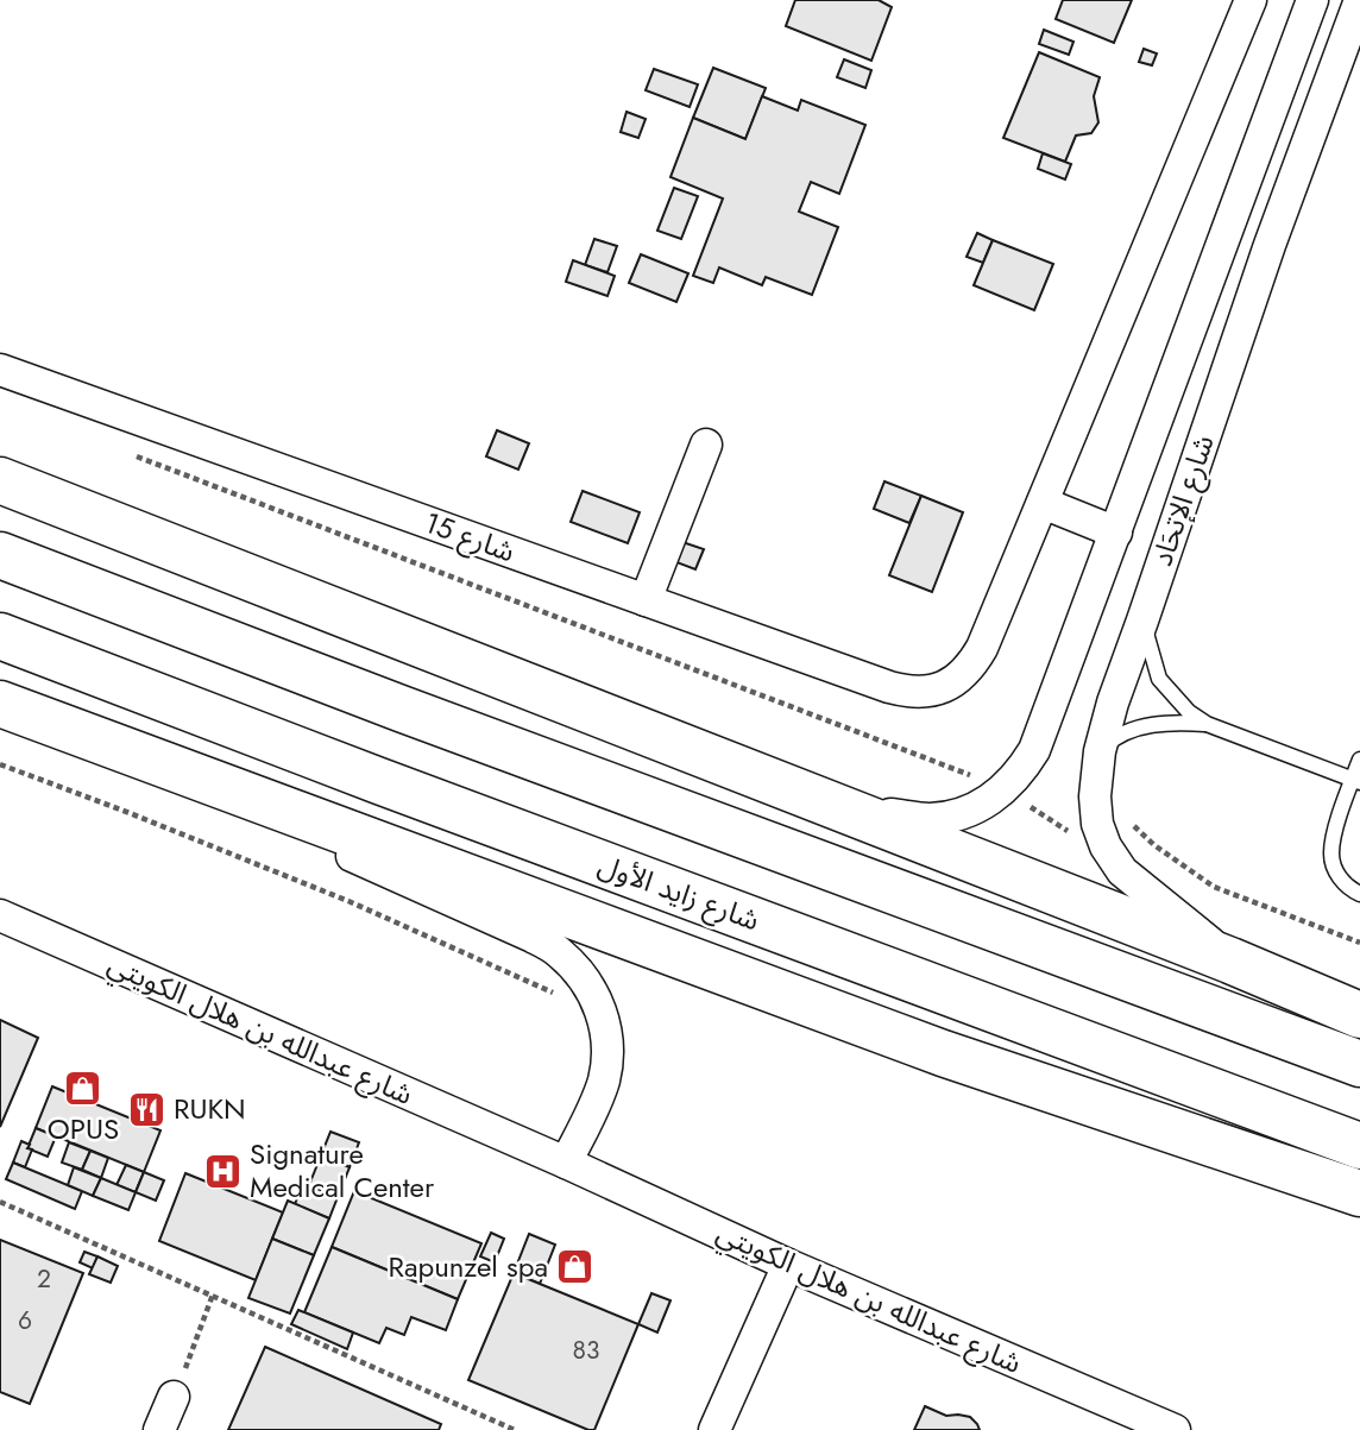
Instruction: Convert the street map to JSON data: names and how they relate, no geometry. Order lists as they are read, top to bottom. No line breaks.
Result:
{"streets":{"main road":["شارع زايد الأول"],"street":["شارع الإتحَاد","شارع 15","شارع عبدالله بن هلال الكويتي"]},"places":{"shop":["OPUS","Rapunzel spa"],"restaurant":["RUKN"],"hospital":["Signature Medical Center"]},"house_numbers":["2","6","83"]}
